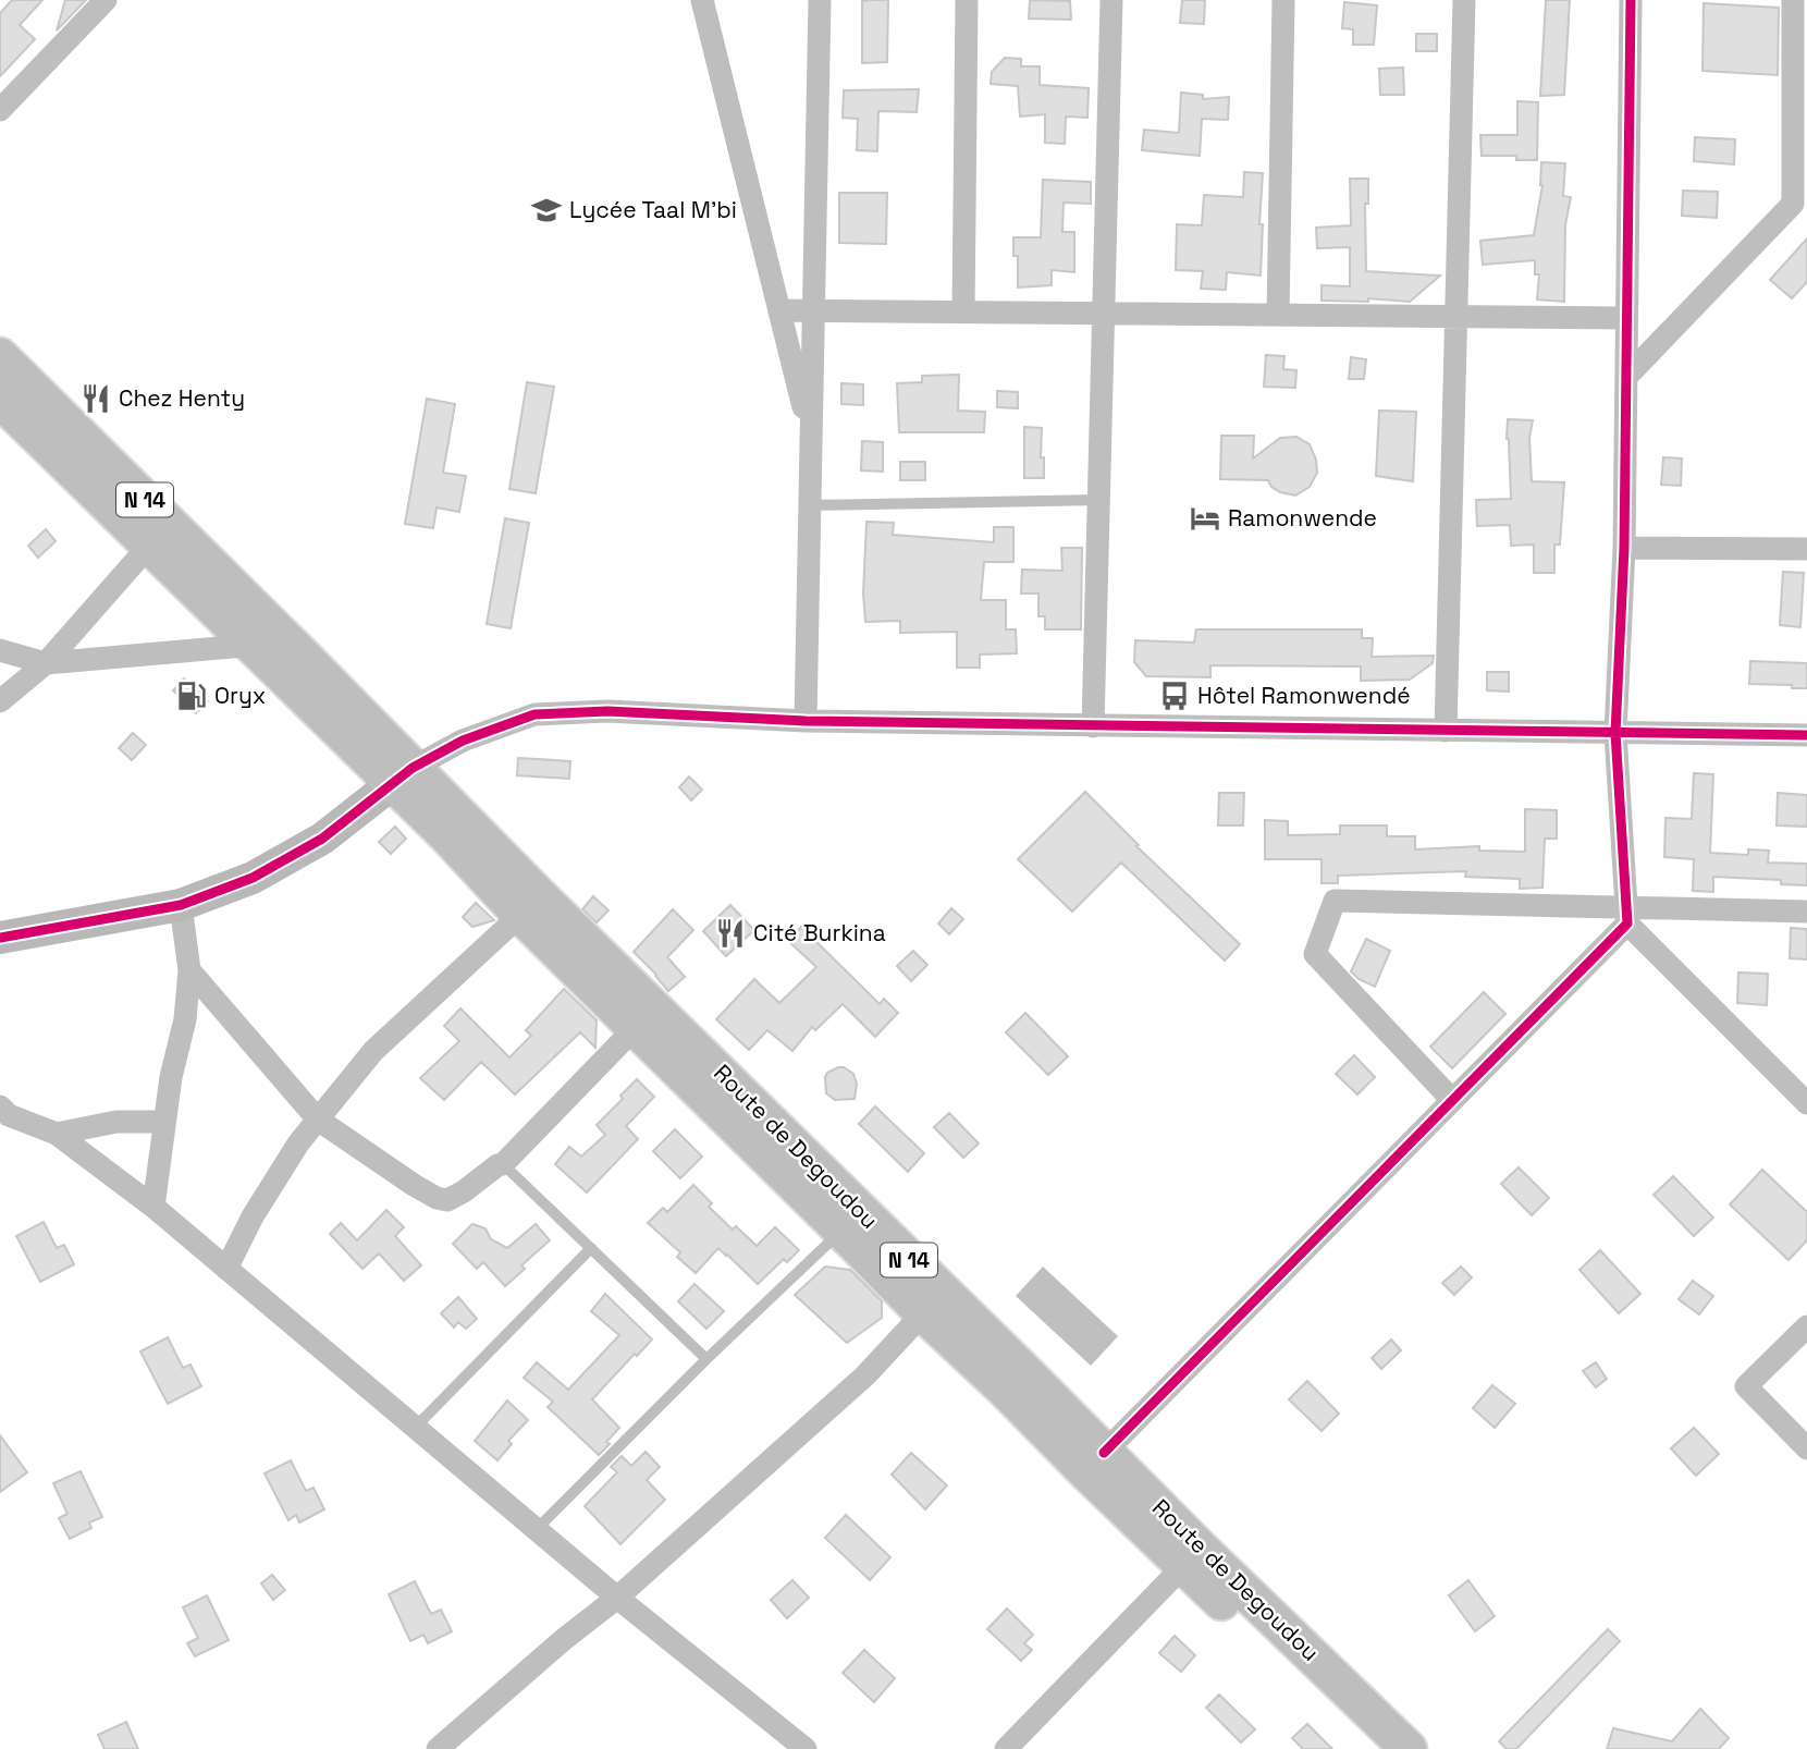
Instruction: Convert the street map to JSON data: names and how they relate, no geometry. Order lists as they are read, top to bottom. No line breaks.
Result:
{"streets":{"main road":["N 14","Route de Degoudou"]},"crossings":[["N 14","Route de Degoudou"]],"places":{"school or university":["Lycée Taal M'bi"],"restaurant":["Chez Henty","Cité Burkina"],"hotel":["Ramonwende"],"fuel station":["Oryx"],"bus stop":["Hôtel Ramonwendé"]}}
